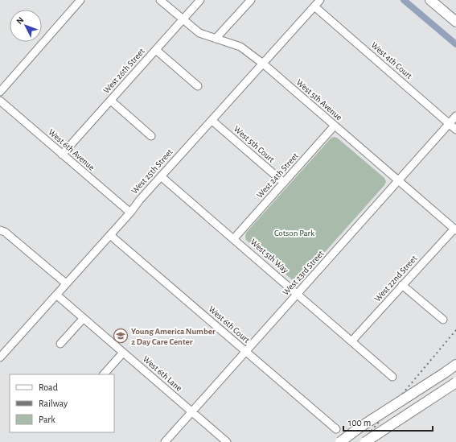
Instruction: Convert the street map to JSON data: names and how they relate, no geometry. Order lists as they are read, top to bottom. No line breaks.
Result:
{"streets":{"street":["West 4th Court","West 26th Street","West 5th Avenue","West 5th Court","West 6th Avenue","West 25th Street","West 24th Street","West 5th Way","West 23rd Street","West 22nd Street","West 6th Court","West 6th Lane"]},"crossings":[["West 4th Court","West 25th Street"],["West 4th Court","West 23rd Street"],["West 26th Street","West 5th Avenue"],["West 26th Street","West 6th Avenue"],["West 5th Avenue","West 25th Street"],["West 5th Avenue","West 24th Street"],["West 5th Avenue","West 23rd Street"],["West 5th Avenue","West 22nd Street"],["West 5th Court","West 25th Street"],["West 5th Court","West 24th Street"],["West 6th Avenue","West 25th Street"],["West 25th Street","West 5th Way"],["West 25th Street","West 6th Court"],["West 25th Street","West 6th Lane"],["West 24th Street","West 5th Way"],["West 5th Way","West 23rd Street"],["West 5th Way","West 22nd Street"],["West 23rd Street","West 6th Court"],["West 23rd Street","West 6th Lane"]],"parks":["Cotson Park"],"places":{"school or university":["Young America Number 2 Day Care Center"]},"legend":["Road","Railway","Park"],"scale_bar":"100 m","north":"top left"}
